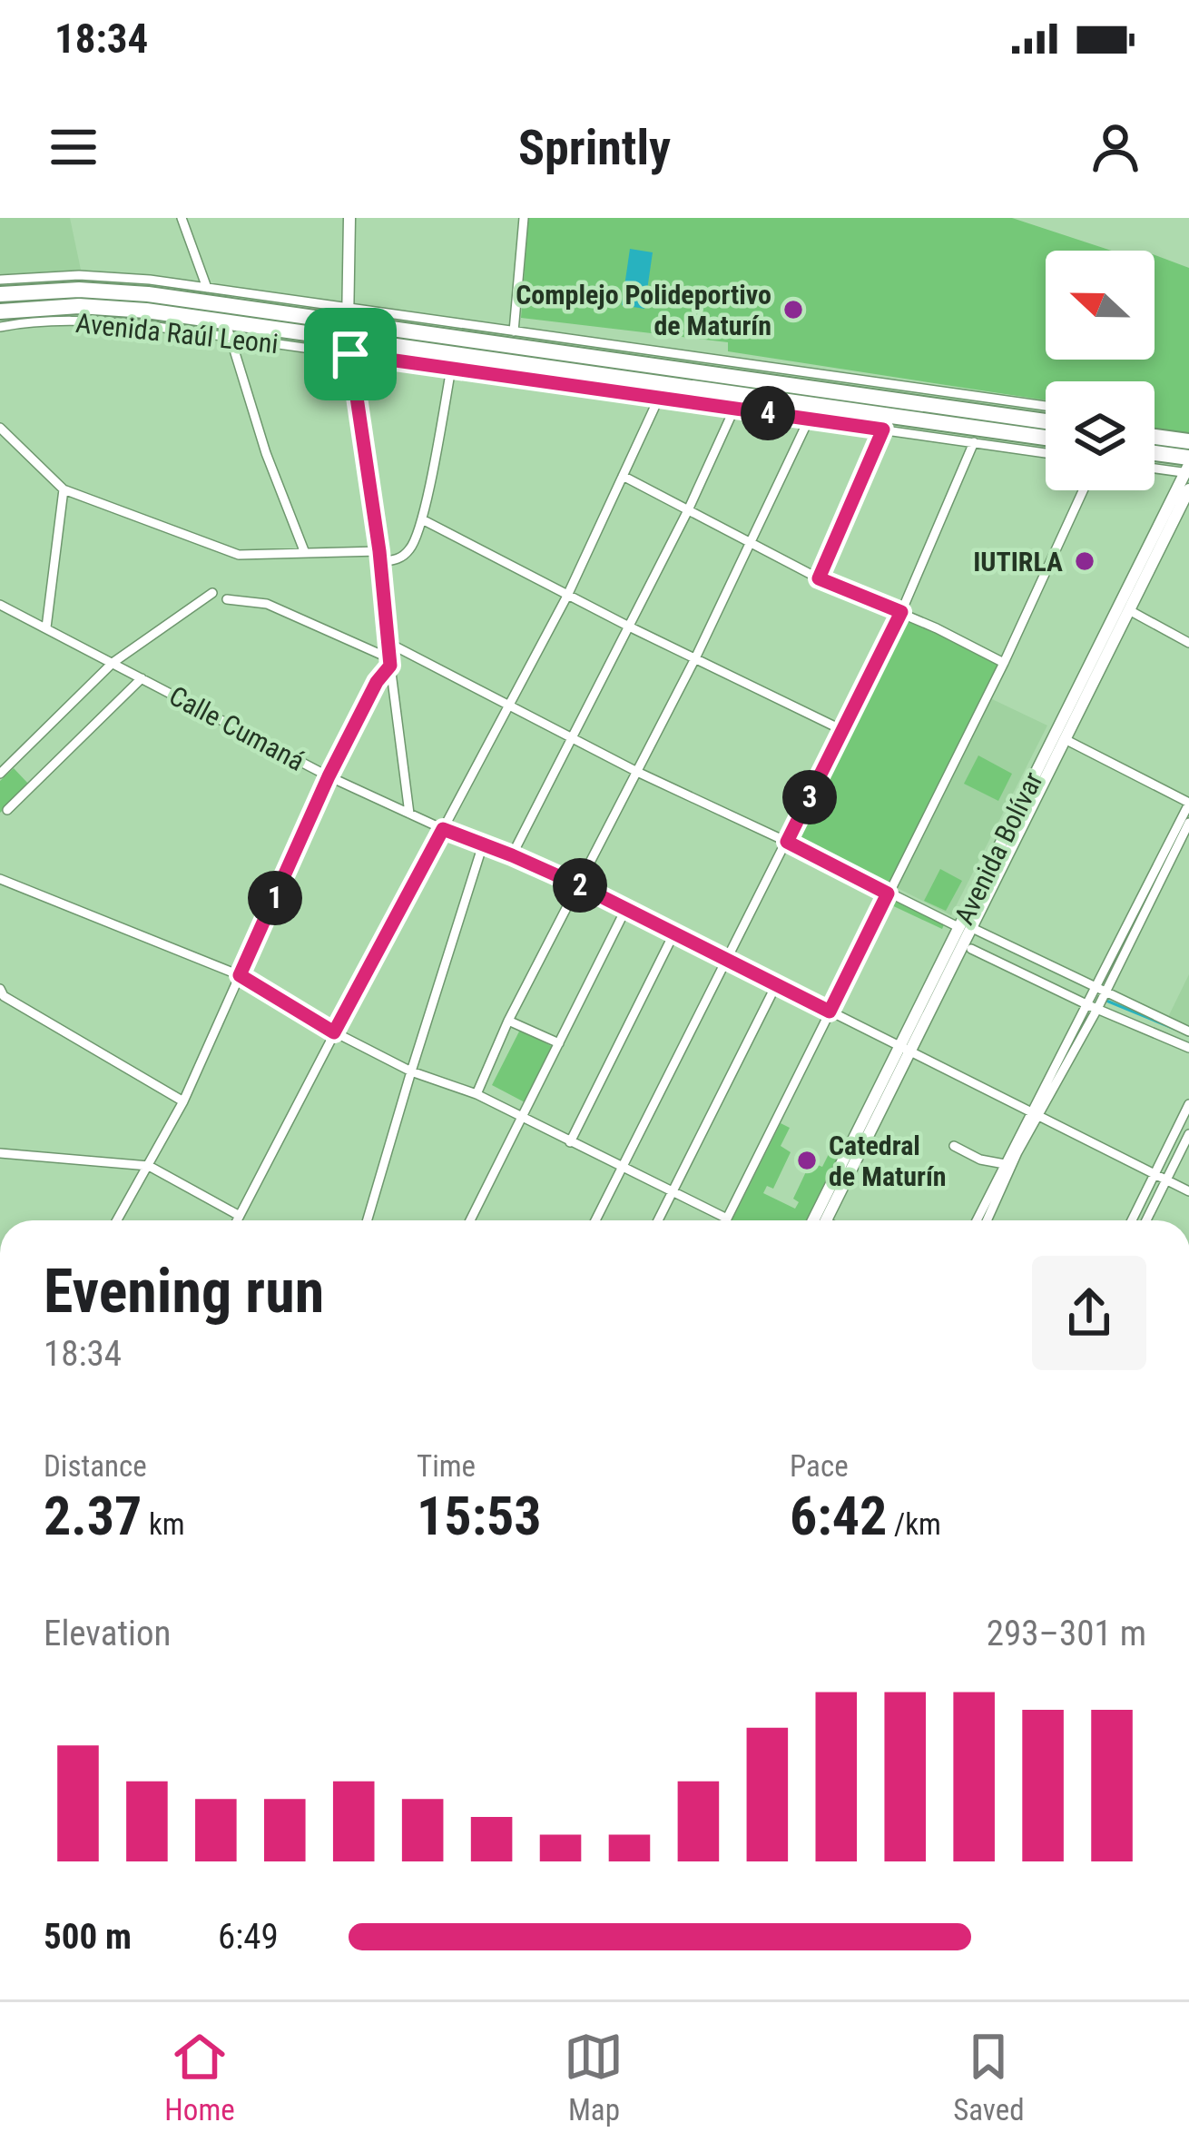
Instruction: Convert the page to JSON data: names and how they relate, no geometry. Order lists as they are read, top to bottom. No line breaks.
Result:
{"streets":{"highway":["Avenida Raúl Leoni"],"street":["Calle Cumaná","Avenida Bolívar"]},"crossings":[["Calle Cumaná","Avenida Bolívar"]],"places":["Complejo Polideportivo de Maturín","IUTIRLA","Catedral de Maturín"],"north":"left","page":{"status":"18:34","header":"Sprintly","pins":["4","3","2","1"],"heading":["Evening run","18:34"],"stats":[["Distance","2.37 km"],["Time","15:53"],["Pace","6:42 /km"]],"chart":["Elevation","293–301 m"],"list":[{"name":"500 m","note":"6:49"}],"tabs":["Home","Map","Saved"]}}
